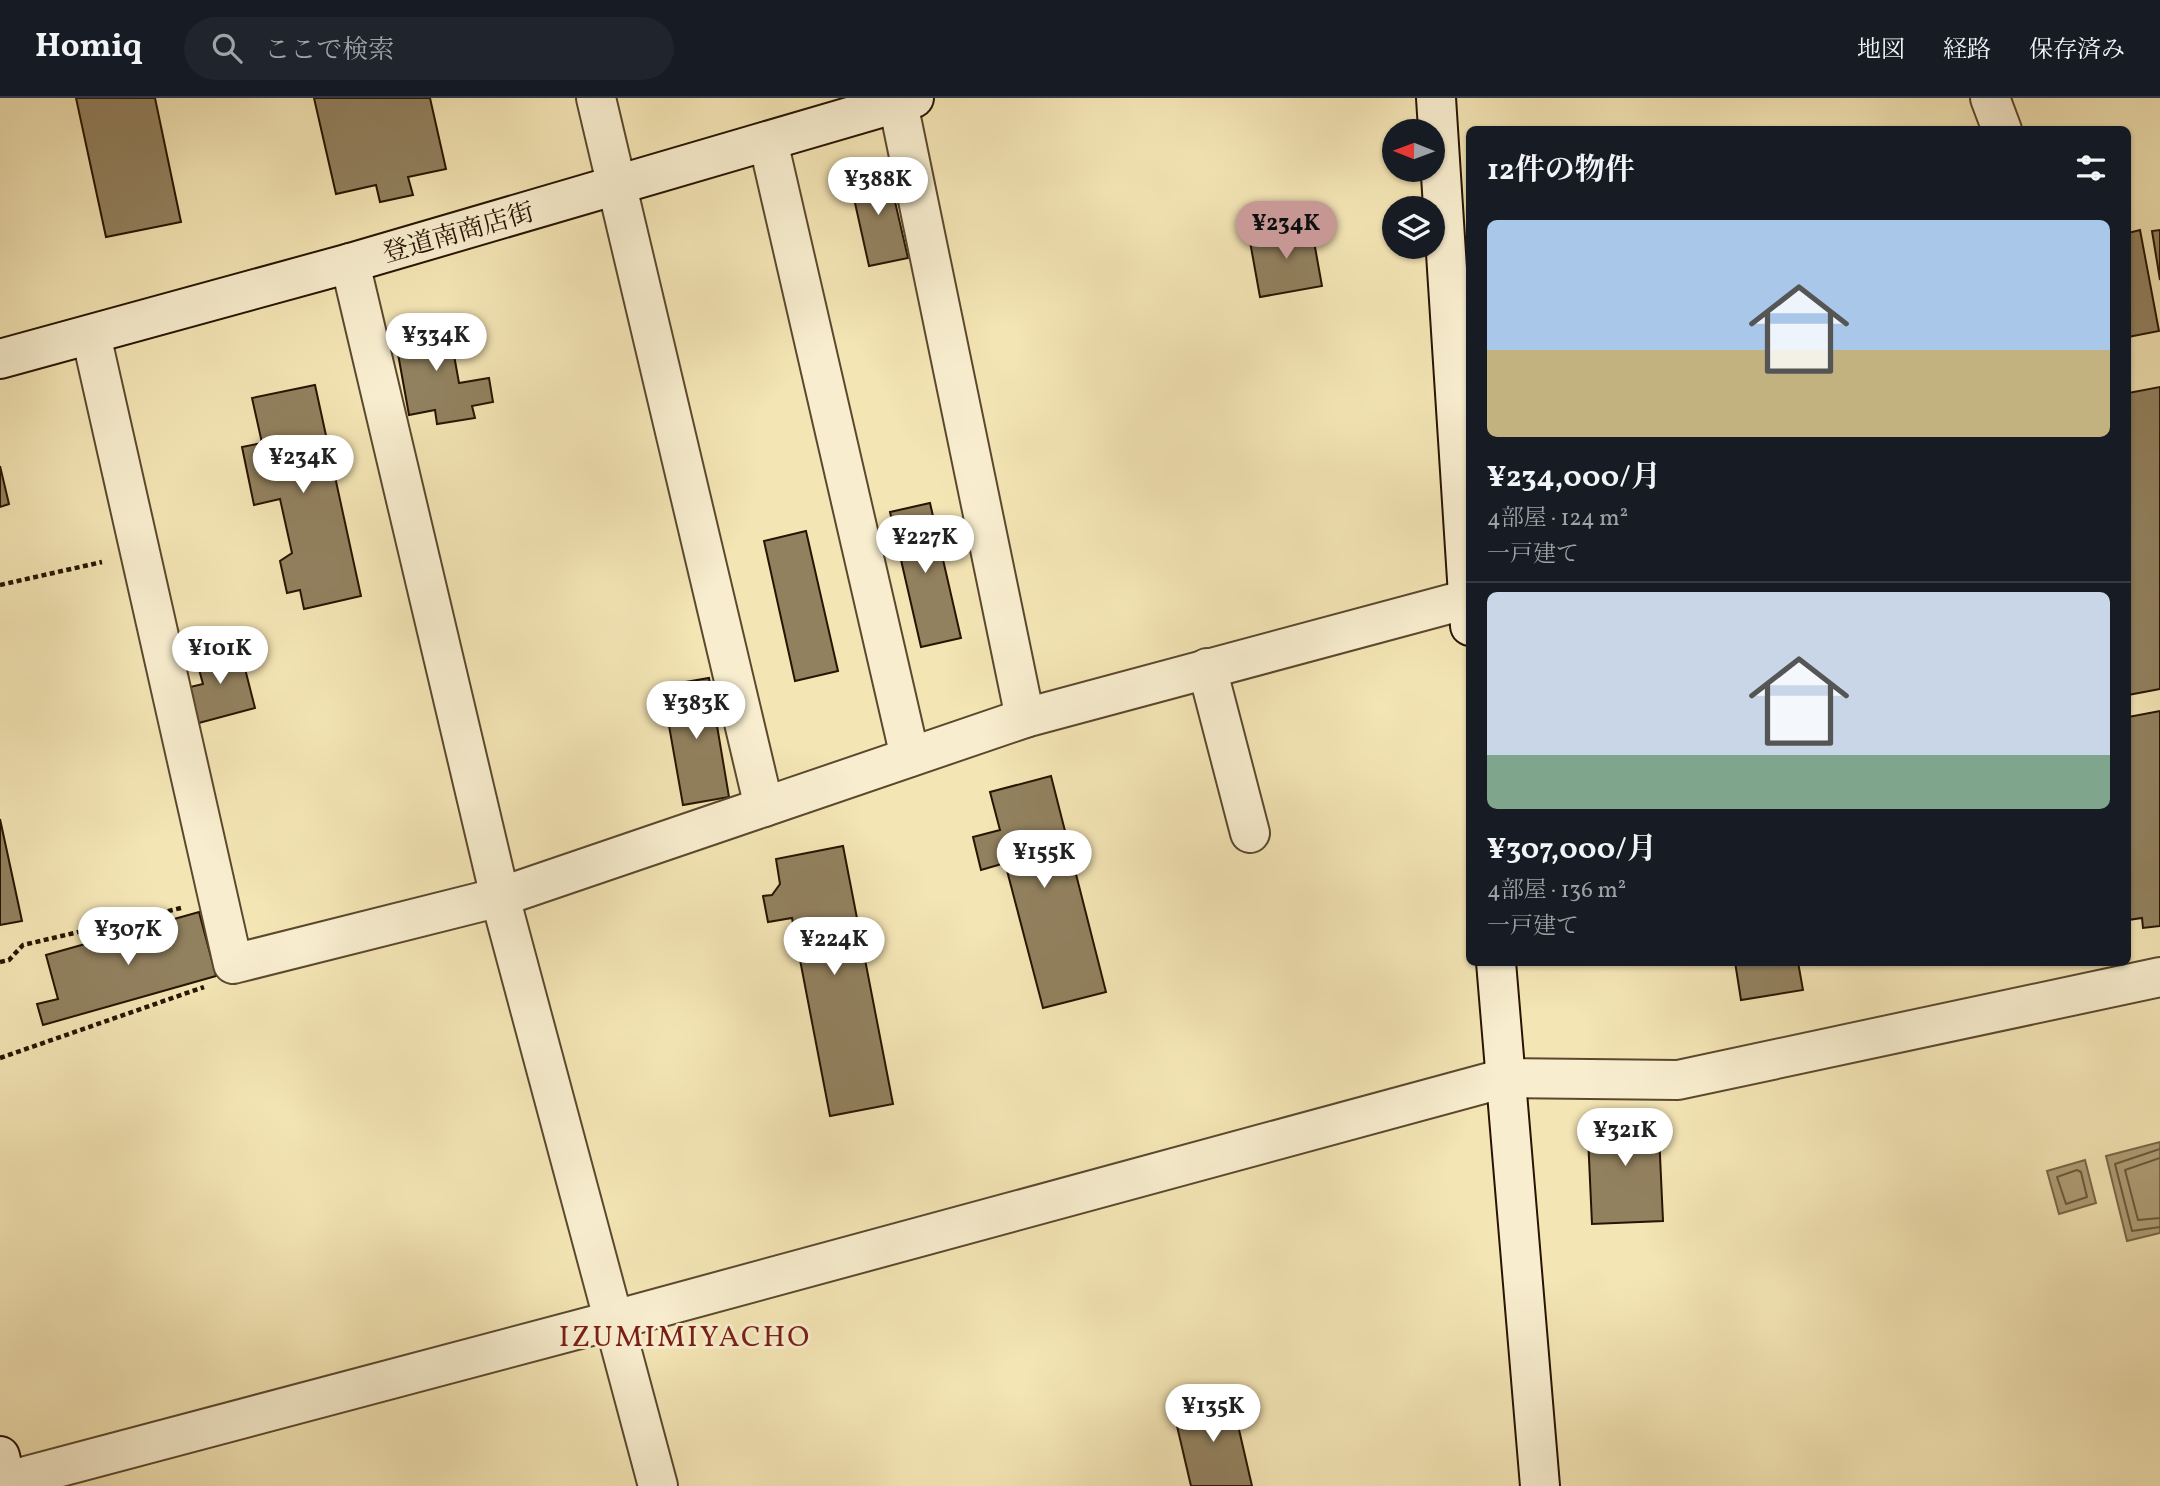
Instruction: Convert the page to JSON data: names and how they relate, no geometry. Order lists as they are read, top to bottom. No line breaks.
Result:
{"streets":{"street":["登道南商店街"]},"districts":["IZUMIMIYACHO"],"north":"left","page":{"header":"Homiq","search":"ここで検索","nav":["地図","経路","保存済み"],"heading":"12件の物件","price":["¥388K","¥234K","¥334K","¥234K","¥227K","¥101K","¥383K","¥155K","¥307K","¥224K","¥321K","¥135K"],"list":[{"name":"¥234,000/月","note":"4部屋 · 124 m² · 一戸建て"},{"name":"¥307,000/月","note":"4部屋 · 136 m² · 一戸建て"}]}}
